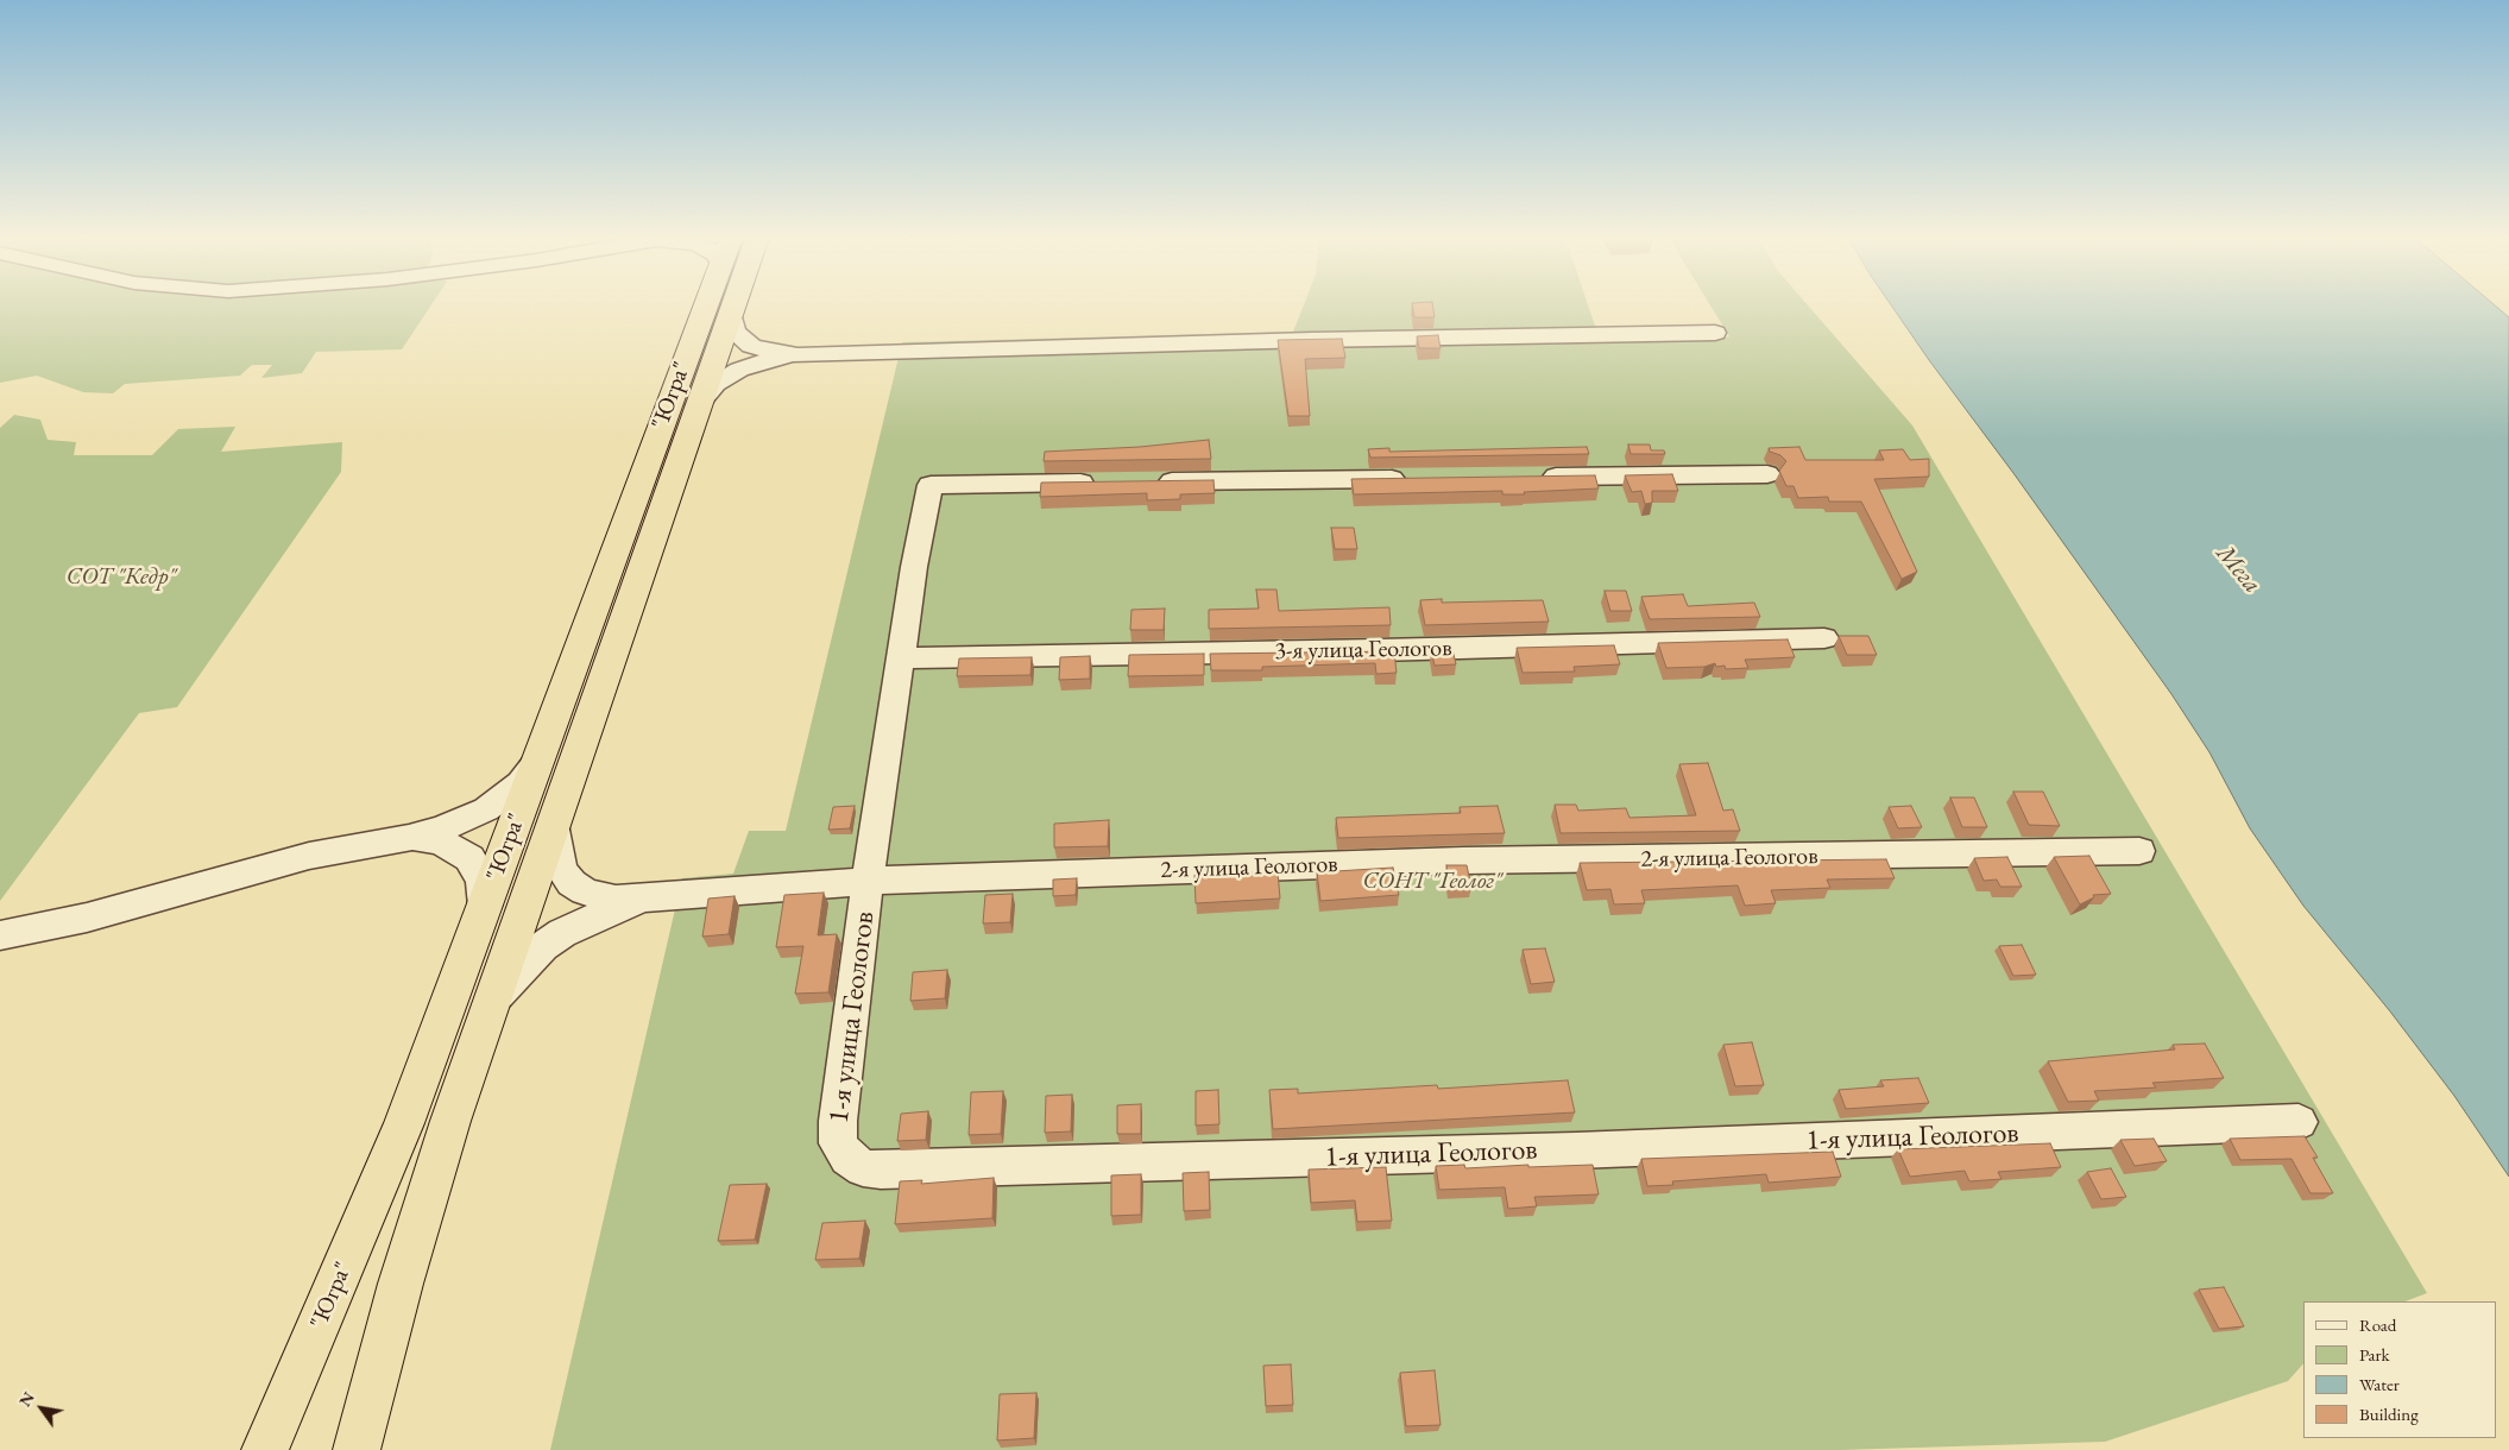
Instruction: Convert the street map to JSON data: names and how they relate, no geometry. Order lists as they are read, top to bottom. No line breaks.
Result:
{"streets":{"highway":["\"Югра\""],"street":["3-я улица Геологов","2-я улица Геологов","1-я улица Геологов"]},"crossings":[["3-я улица Геологов","1-я улица Геологов"],["2-я улица Геологов","1-я улица Геологов"]],"water":["Мега"],"parks":["СОТ \"Кедр\"","СОНТ \"Геолог\""],"legend":["Road","Park","Water","Building"],"north":"top left"}
